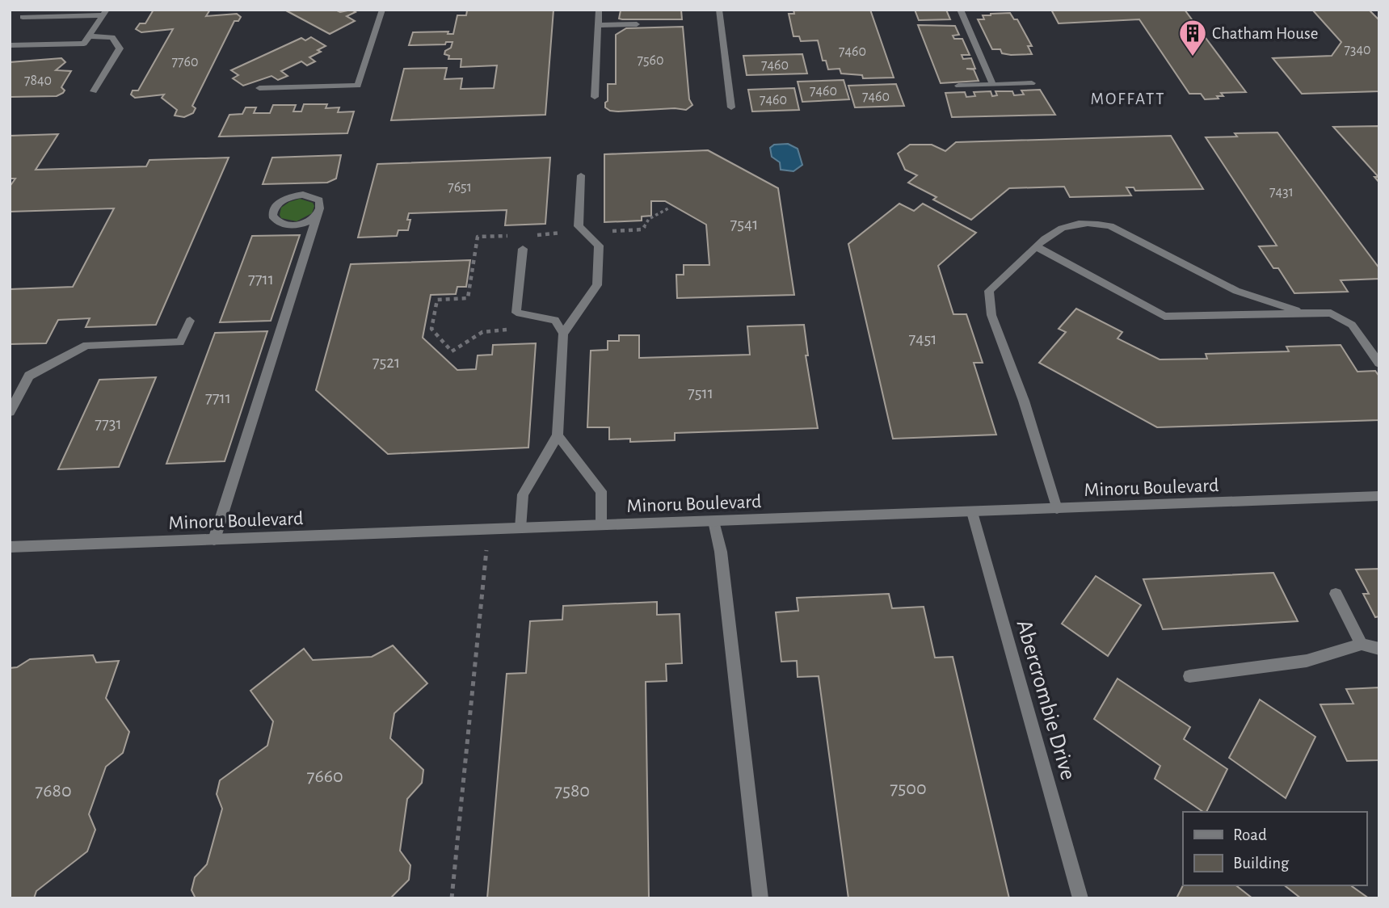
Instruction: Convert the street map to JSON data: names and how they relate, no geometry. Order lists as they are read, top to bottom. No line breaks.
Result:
{"streets":{"street":["Minoru Boulevard","Abercrombie Drive"]},"crossings":[["Minoru Boulevard","Abercrombie Drive"]],"districts":["MOFFATT"],"places":{"building":["Chatham House"]},"house_numbers":["7340","7460","7560","7760","7460","7840","7460","7460","7460","7651","7431","7541","7711","7451","7521","7511","7711","7731","7660","7500","7680","7580"],"legend":["Road","Building"]}
